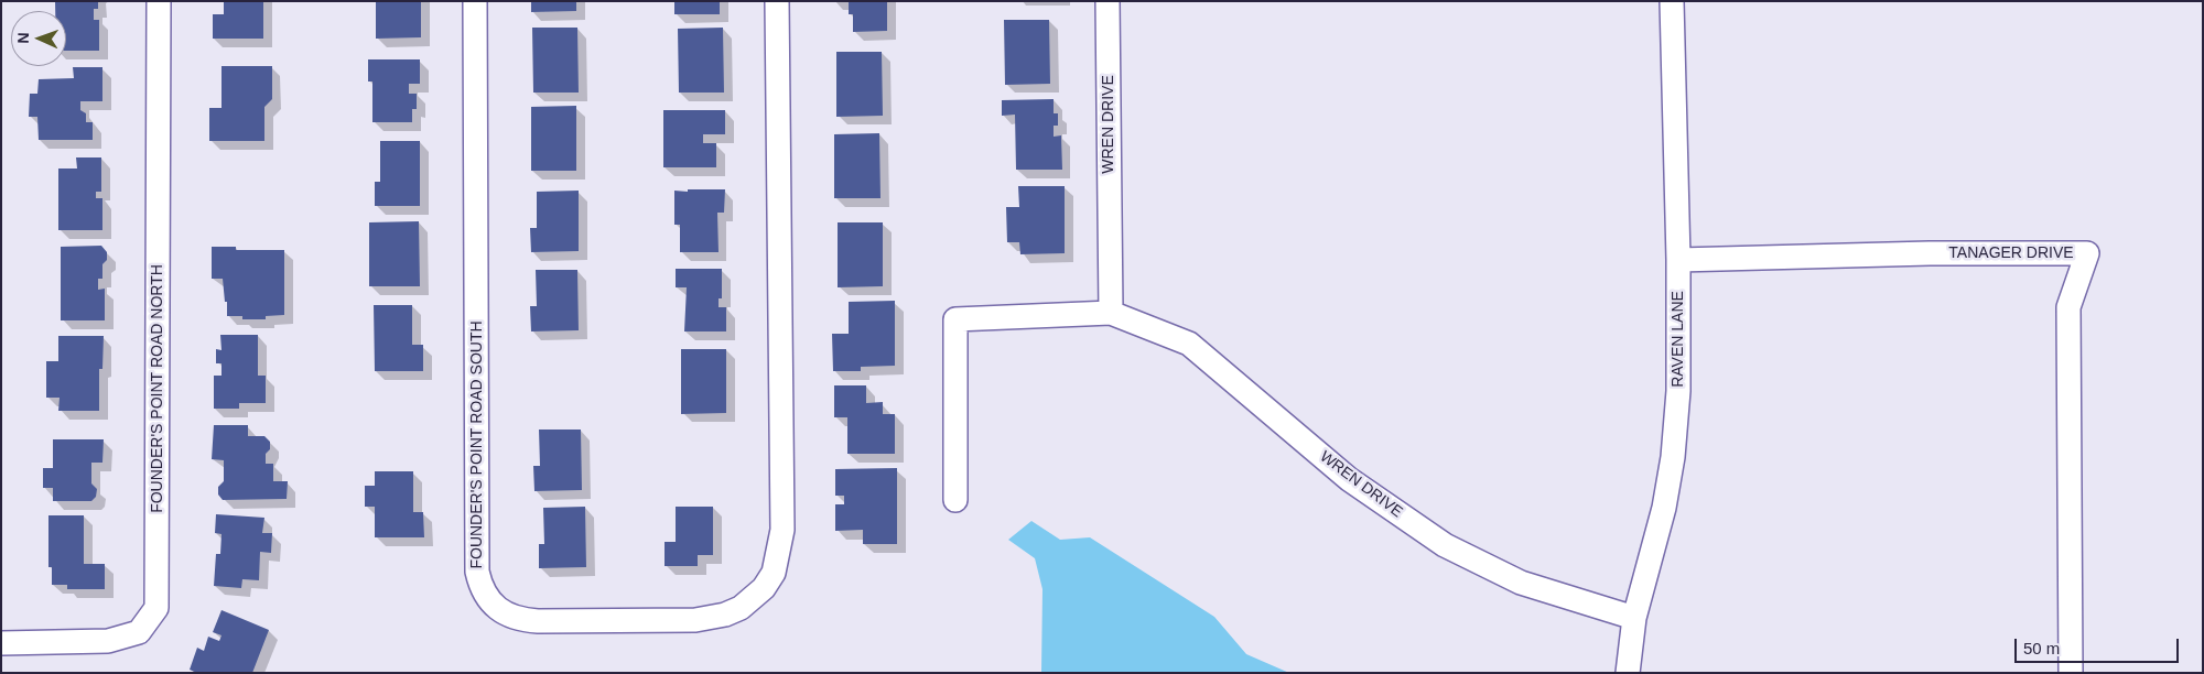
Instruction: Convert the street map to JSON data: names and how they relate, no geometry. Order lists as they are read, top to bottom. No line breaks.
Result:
{"streets":{"street":["WREN DRIVE","TANAGER DRIVE","RAVEN LANE","FOUNDER'S POINT ROAD NORTH","FOUNDER'S POINT ROAD SOUTH"]},"crossings":[["WREN DRIVE","RAVEN LANE"],["TANAGER DRIVE","RAVEN LANE"]],"scale_bar":"50 m","north":"left"}
